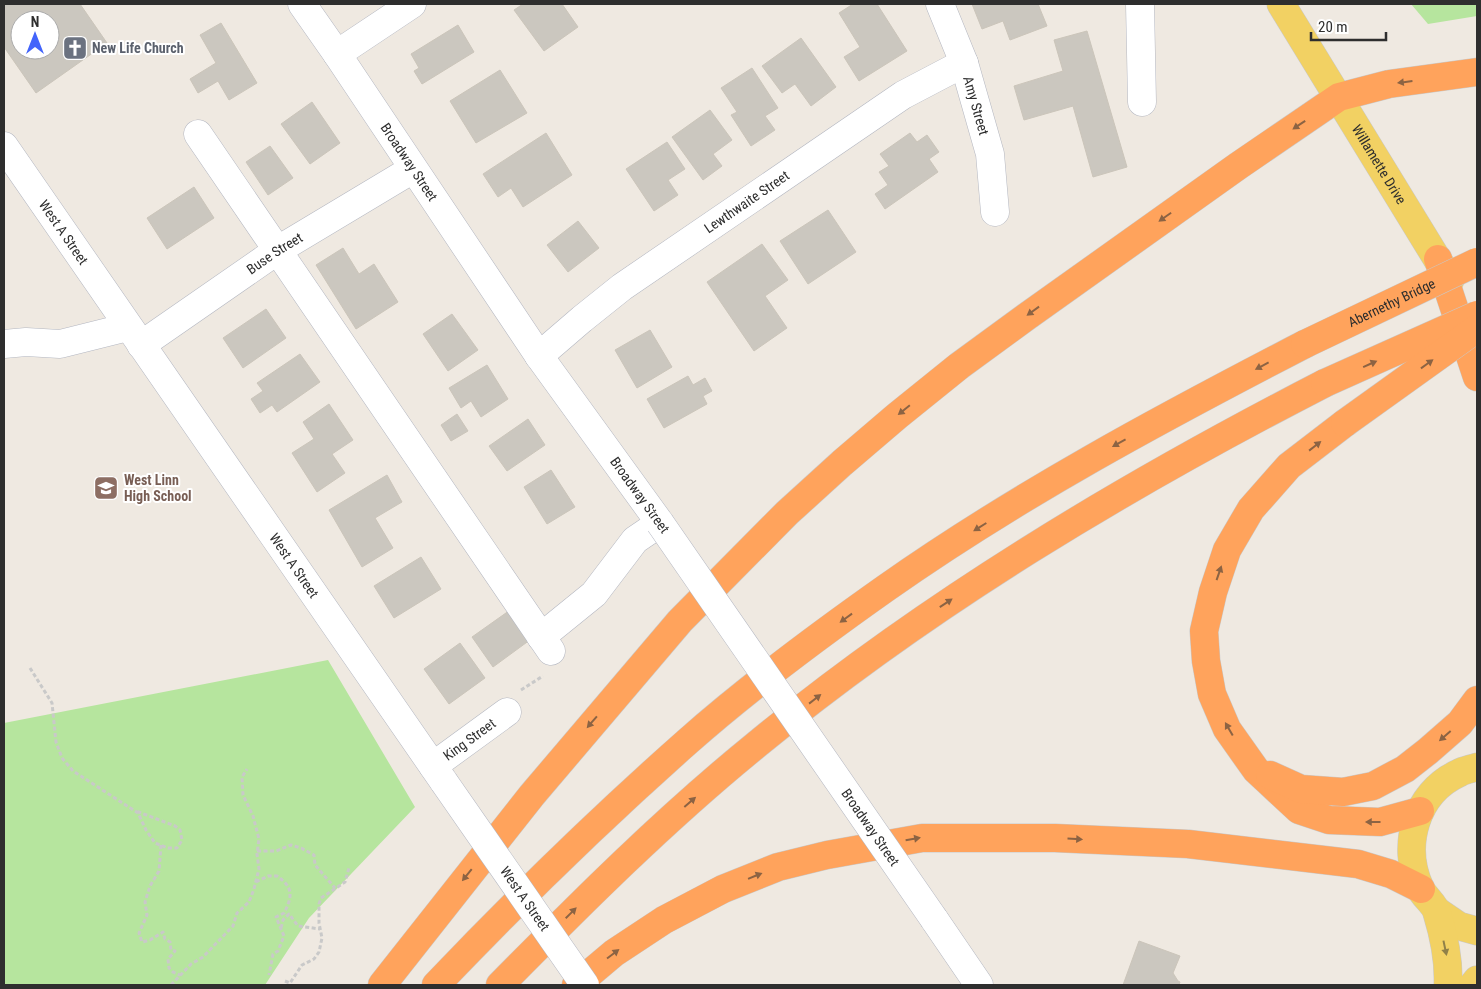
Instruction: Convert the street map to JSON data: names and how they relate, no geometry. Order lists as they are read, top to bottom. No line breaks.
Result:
{"streets":{"highway":["Abernethy Bridge"],"main road":["Willamette Drive"],"street":["Amy Street","Broadway Street","Lewthwaite Street","West A Street","Buse Street","King Street"]},"crossings":[["Amy Street","Lewthwaite Street"],["Broadway Street","Lewthwaite Street"],["Broadway Street","Buse Street"],["West A Street","Buse Street"],["West A Street","King Street"]],"places":{"church":["New Life Church"],"school or university":["West Linn High School"]},"scale_bar":"20 m","north":"top"}
